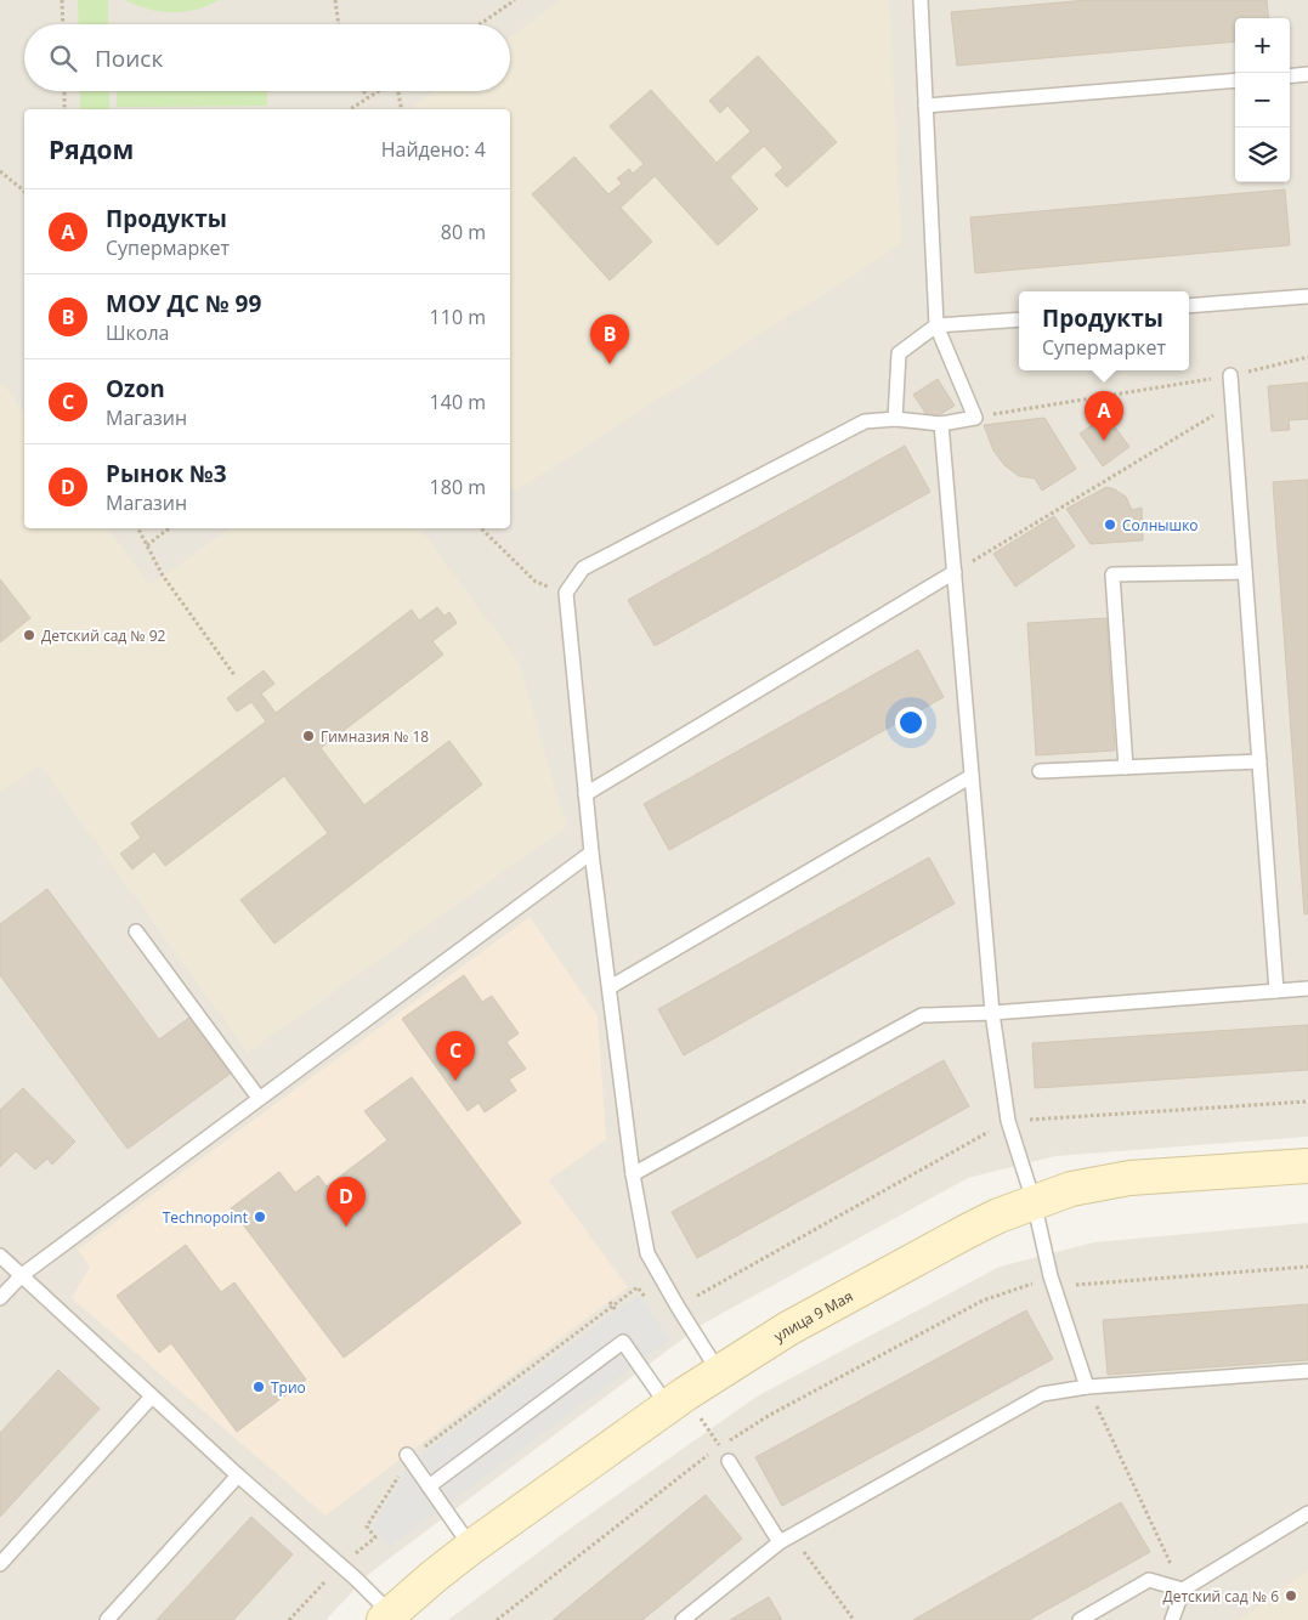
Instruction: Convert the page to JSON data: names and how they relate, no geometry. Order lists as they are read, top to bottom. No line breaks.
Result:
{"streets":{"main road":["улица 9 Мая"]},"places":["Солнышко","Детский сад № 92","Гимназия № 18","Technopoint","Трио","Детский сад № 6"],"page":{"map_buttons":["+","−"],"search":"Поиск","heading":["Рядом","Найдено: 4"],"list":[{"mark":"A","name":"Продукты","note":"Супермаркет","value":"80 m"},{"mark":"B","name":"МОУ ДС № 99","note":"Школа","value":"110 m"},{"mark":"C","name":"Ozon","note":"Магазин","value":"140 m"},{"mark":"D","name":"Рынок №3","note":"Магазин","value":"180 m"}],"popup":["Продукты","Супермаркет"],"pins":["B","A","C","D"]}}
